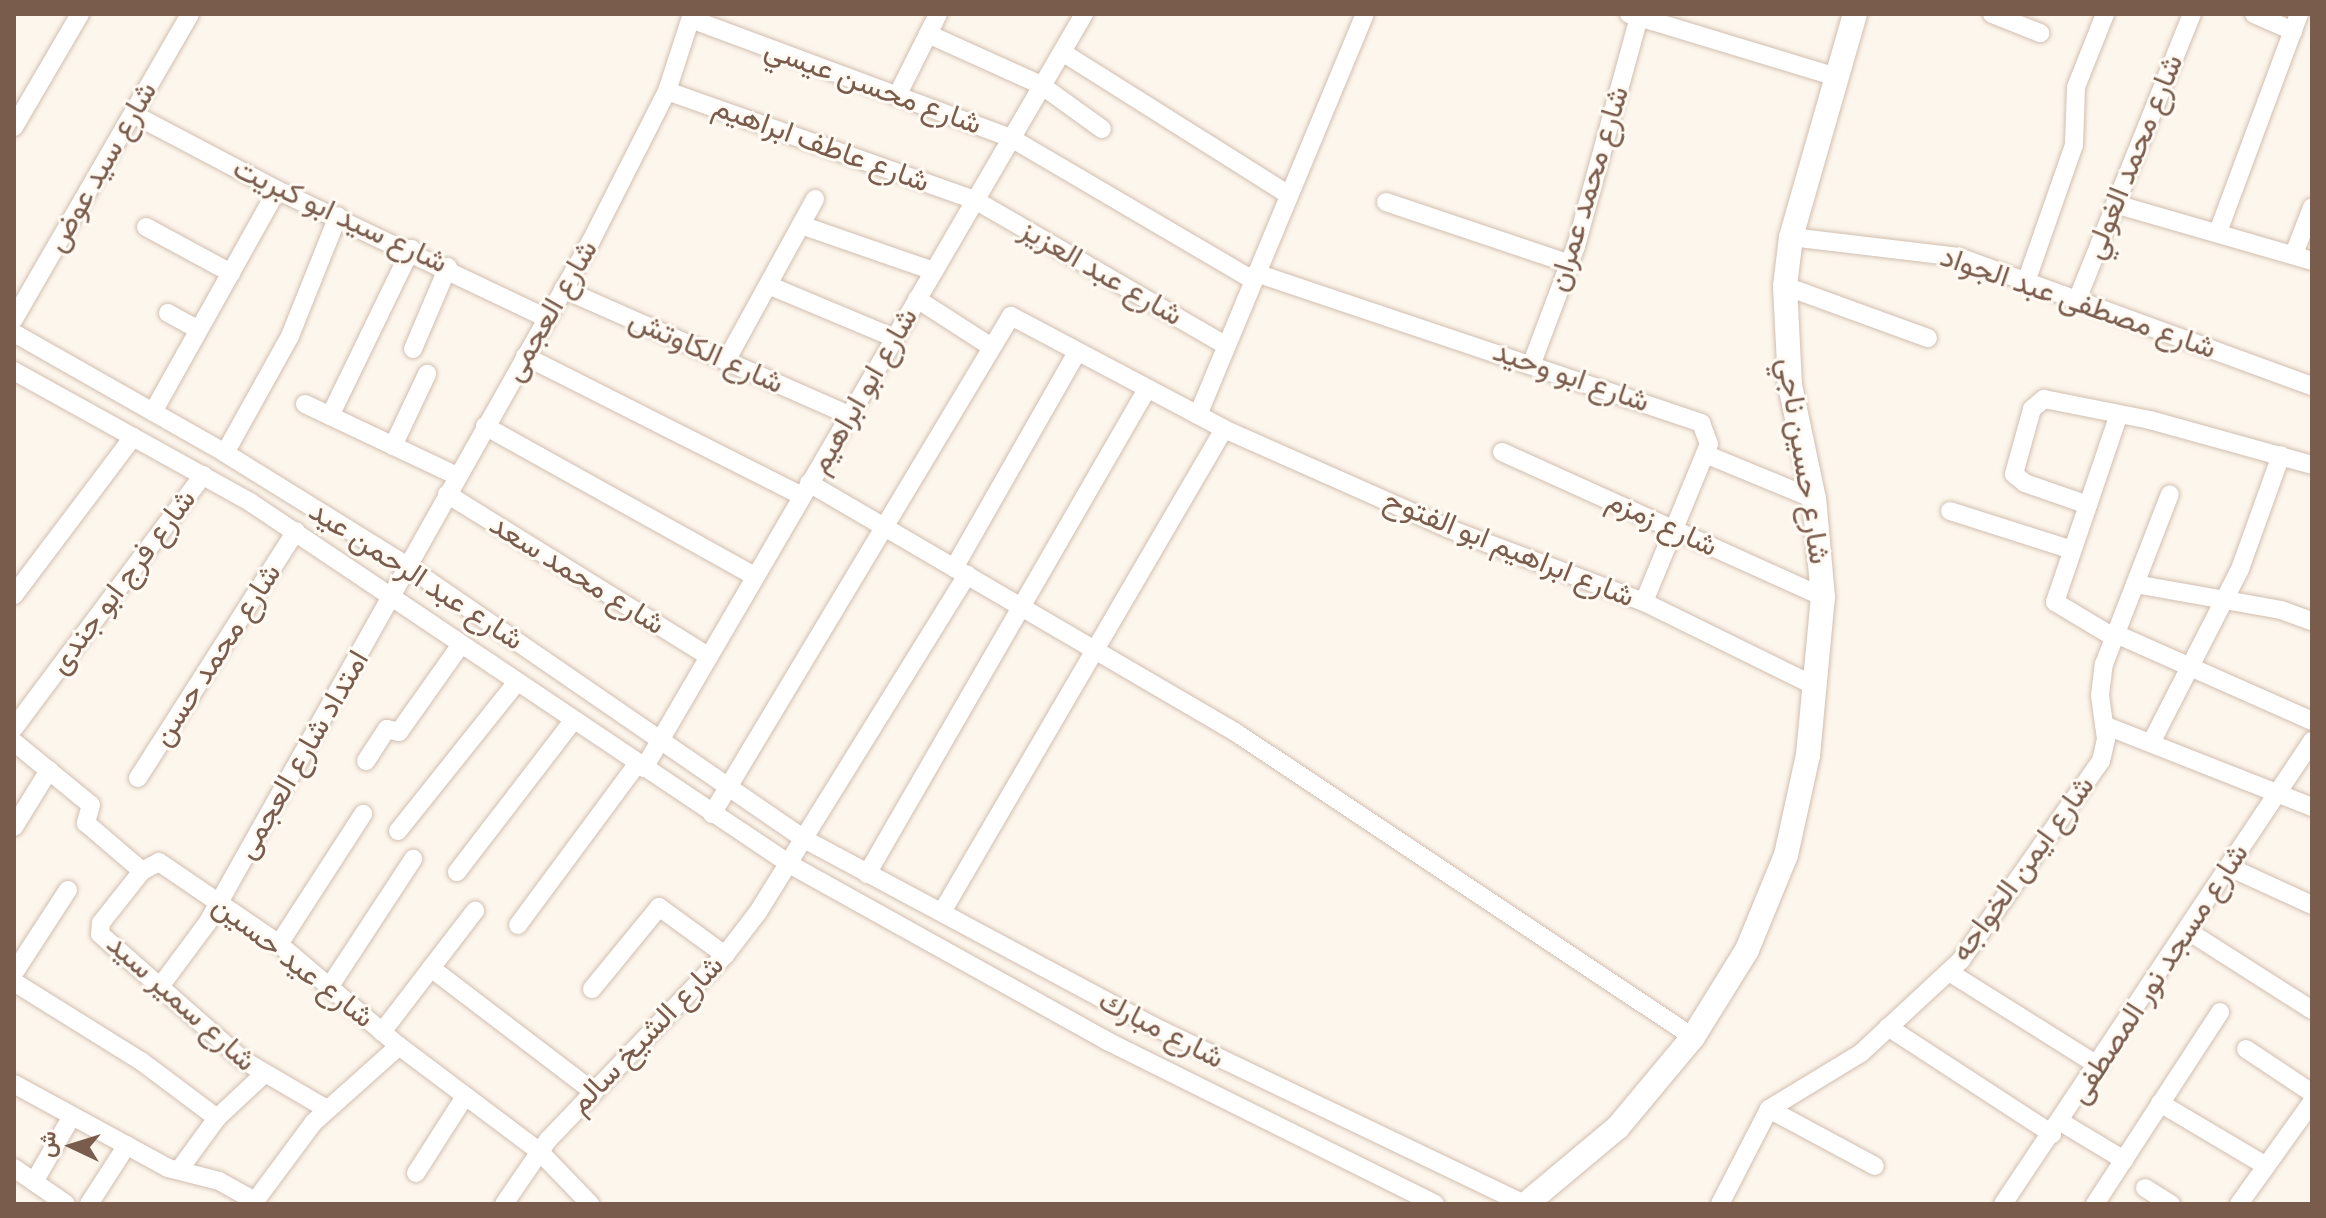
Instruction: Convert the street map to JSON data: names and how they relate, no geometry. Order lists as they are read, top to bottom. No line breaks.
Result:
{"streets":{"street":["شارع محسن عيسي","شارع عاطف ابراهيم","شارع محمد الغولي","شارع سيد عوض","شارع محمد عمران","شارع سيد ابو كبريت","شارع عبد العزيز","شارع مصطفى عبد الجواد","شارع العجمى","شارع الكاوتش","شارع ابو وحيد","شارع ابو ابراهيم","شارع حسين ناجي","شارع زمزم","شارع ابراهيم ابو الفتوح","شارع محمد سعد","شارع عبد الرحمن عيد","شارع فرج ابو جندى","شارع محمد حسن","امتداد شارع العجمى","شارع ايمن الخواجه","شارع عيد حسين","شارع مسجد نور المصطفى","شارع سمير سيد","شارع مبارك","شارع الشيخ سالم"]},"crossings":[["شارع محسن عيسي","شارع العجمى"],["شارع محسن عيسي","شارع ابو وحيد"],["شارع محسن عيسي","شارع ابو ابراهيم"],["شارع عاطف ابراهيم","شارع عبد العزيز"],["شارع عاطف ابراهيم","شارع العجمى"],["شارع عاطف ابراهيم","شارع ابو ابراهيم"],["شارع محمد الغولي","شارع مصطفى عبد الجواد"],["شارع سيد عوض","شارع سيد ابو كبريت"],["شارع سيد عوض","شارع عبد الرحمن عيد"],["شارع محمد عمران","شارع ابو وحيد"],["شارع سيد ابو كبريت","شارع العجمى"],["شارع عبد العزيز","شارع ابو ابراهيم"],["شارع مصطفى عبد الجواد","شارع حسين ناجي"],["شارع العجمى","شارع الكاوتش"],["شارع العجمى","شارع محمد سعد"],["شارع العجمى","شارع عبد الرحمن عيد"],["شارع العجمى","امتداد شارع العجمى"],["شارع الكاوتش","شارع ابو ابراهيم"],["شارع ابو ابراهيم","شارع محمد سعد"],["شارع ابو ابراهيم","شارع عبد الرحمن عيد"],["شارع حسين ناجي","شارع زمزم"],["شارع حسين ناجي","شارع ابراهيم ابو الفتوح"],["شارع حسين ناجي","شارع مبارك"],["شارع ابراهيم ابو الفتوح","شارع الشيخ سالم"],["شارع عبد الرحمن عيد","شارع فرج ابو جندى"],["شارع عبد الرحمن عيد","شارع محمد حسن"],["شارع عبد الرحمن عيد","امتداد شارع العجمى"],["شارع عبد الرحمن عيد","شارع مبارك"],["شارع عبد الرحمن عيد","شارع الشيخ سالم"],["امتداد شارع العجمى","شارع عيد حسين"],["امتداد شارع العجمى","شارع سمير سيد"],["شارع عيد حسين","شارع سمير سيد"],["شارع عيد حسين","شارع الشيخ سالم"],["شارع مبارك","شارع الشيخ سالم"]],"north":"left"}
